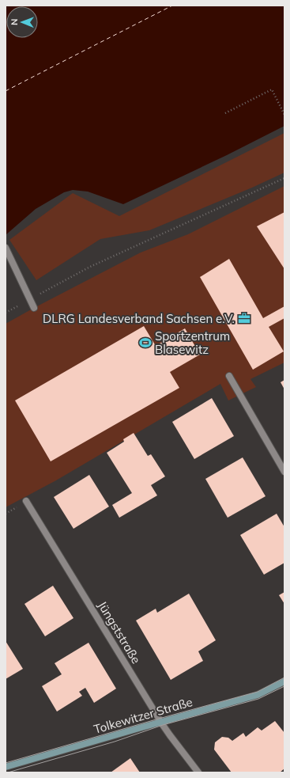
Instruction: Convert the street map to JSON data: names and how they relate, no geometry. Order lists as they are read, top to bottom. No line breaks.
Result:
{"streets":{"main road":["Tolkewitzer Straße"],"street":["Jüngststraße"]},"crossings":[["Jüngststraße","Tolkewitzer Straße"]],"places":{"office":["DLRG Landesverband Sachsen e.V."],"sports":["Sportzentrum Blasewitz"]},"north":"left"}
